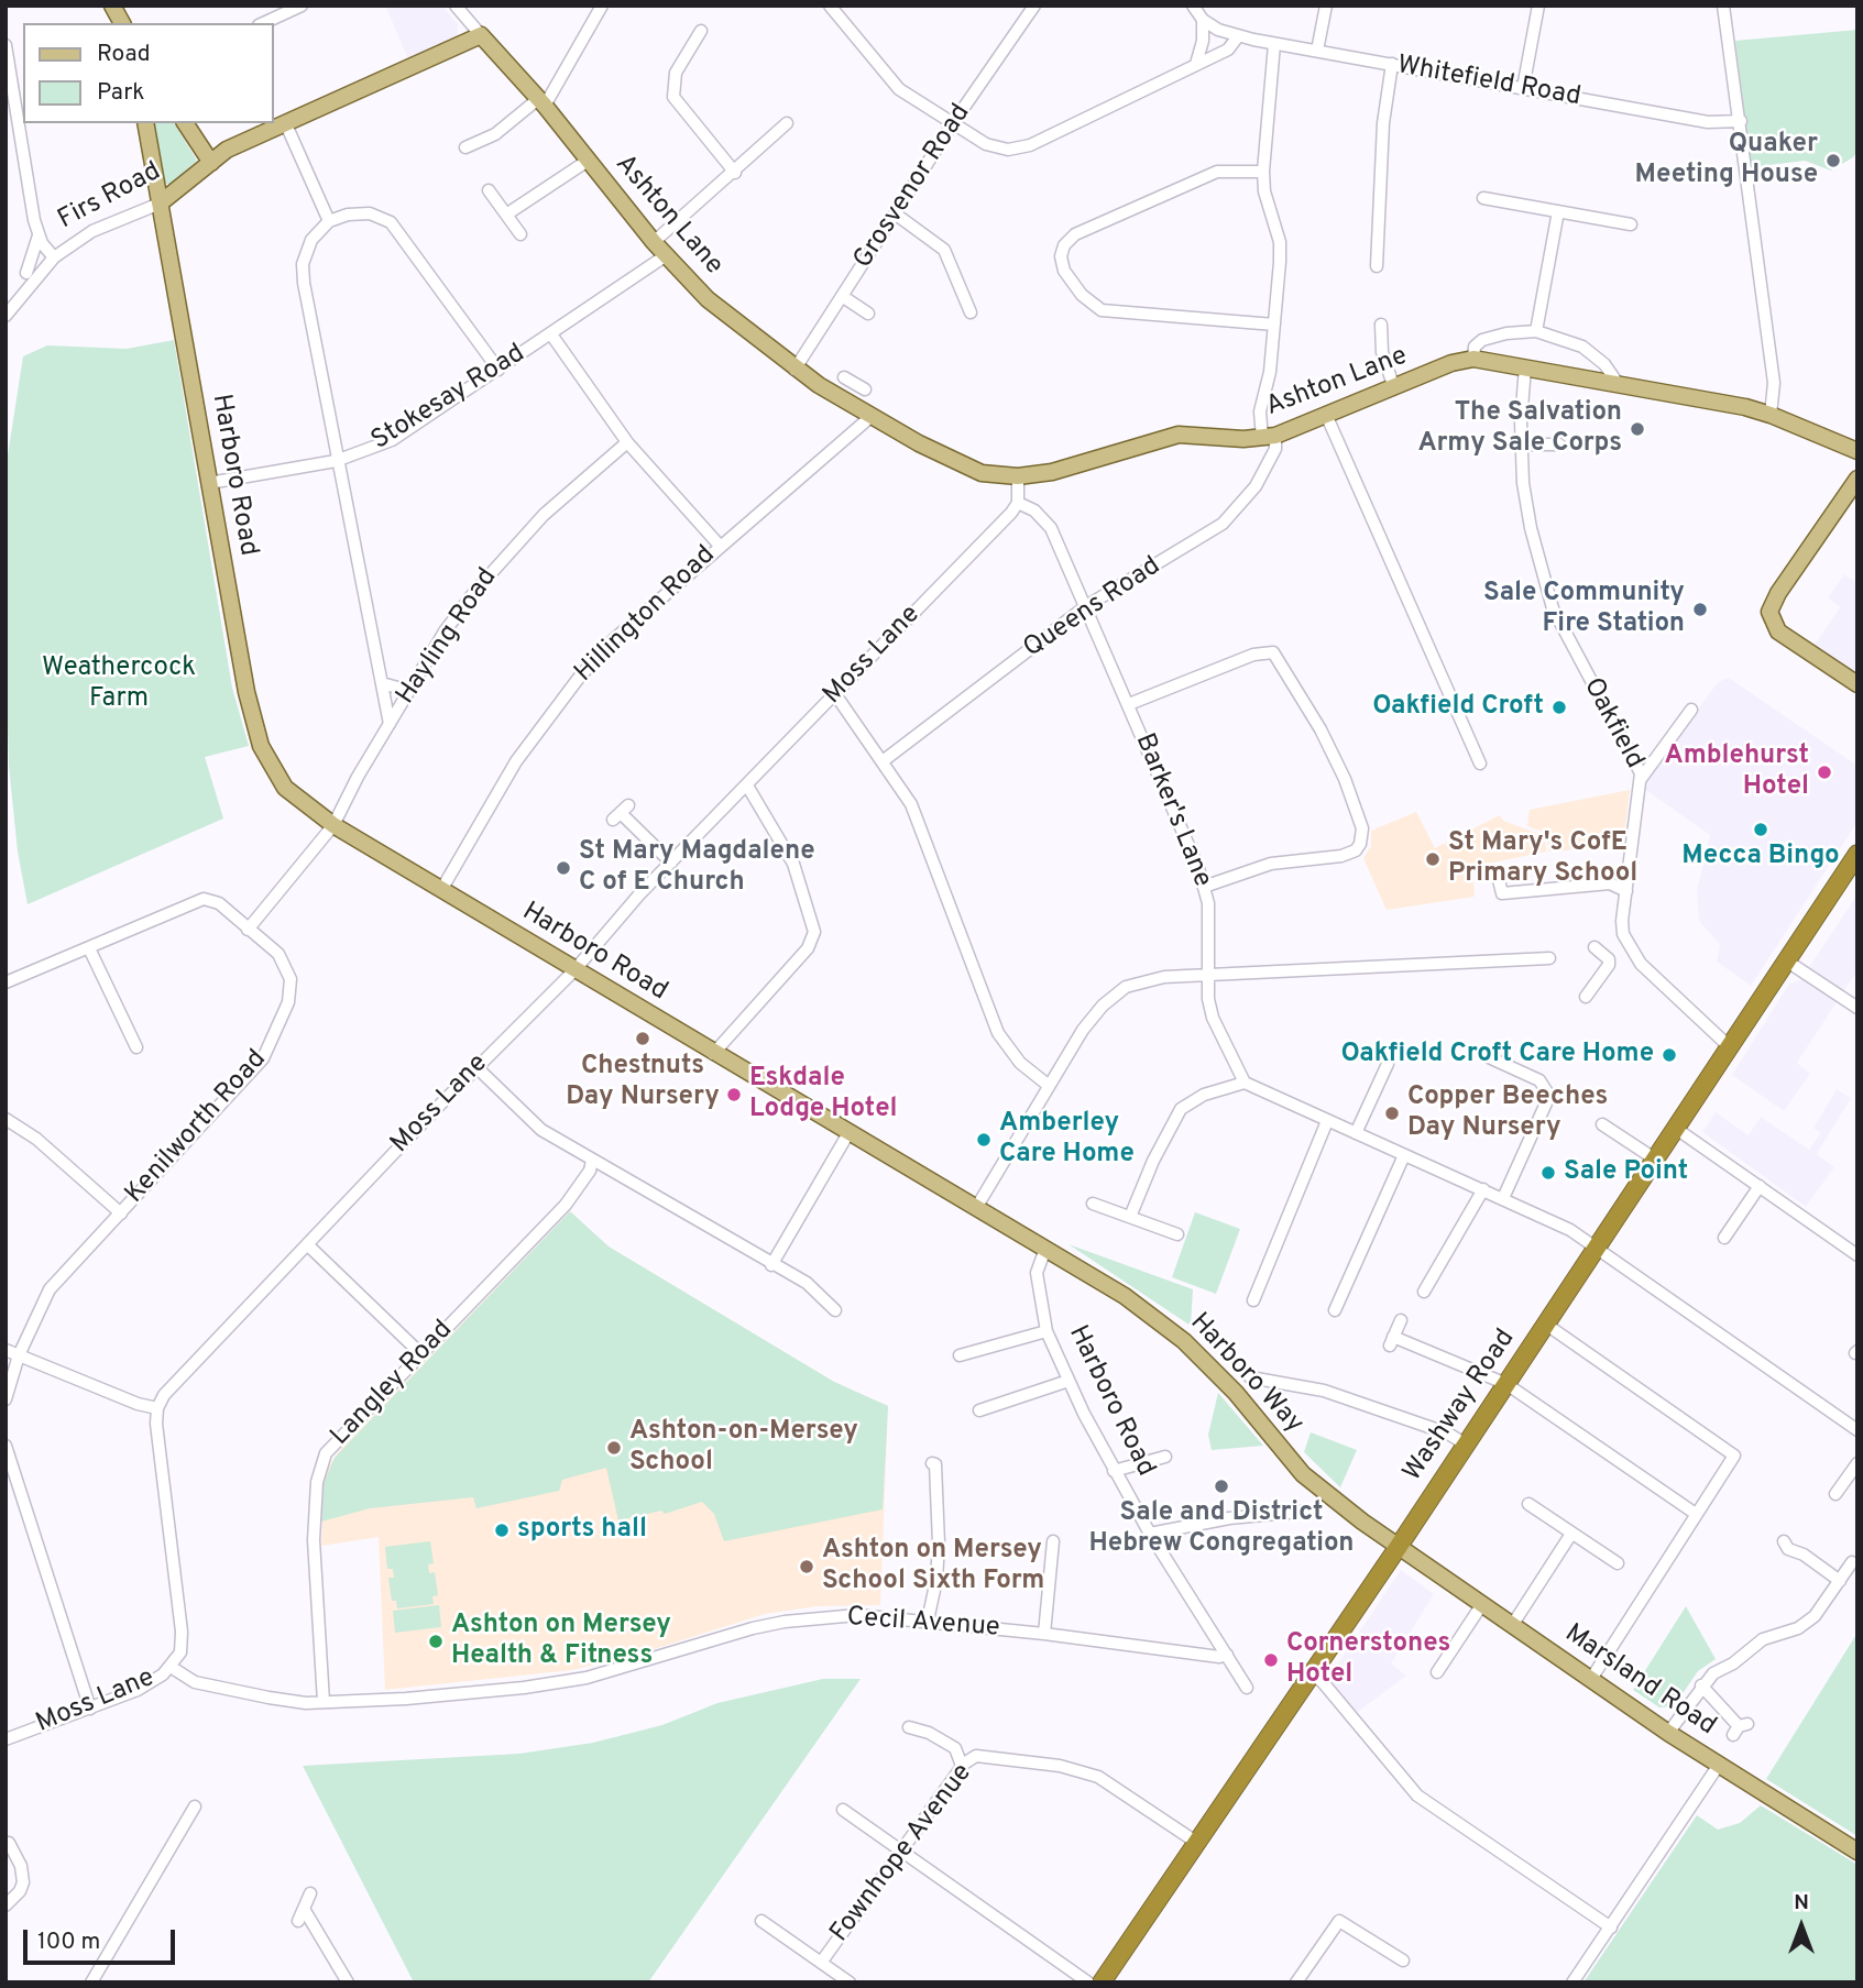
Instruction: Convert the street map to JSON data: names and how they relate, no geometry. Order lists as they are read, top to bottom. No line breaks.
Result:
{"streets":{"highway":["Washway Road"],"main road":["Firs Road","Ashton Lane","Harboro Road","Harboro Way","Marsland Road"],"street":["Whitefield Road","Grosvenor Road","Stokesay Road","Queens Road","Hillington Road","Hayling Road","Moss Lane","Oakfield","Barker's Lane","Kenilworth Road","Langley Road","Cecil Avenue","Fownhope Avenue"]},"crossings":[["Whitefield Road","Queens Road"],["Grosvenor Road","Ashton Lane"],["Firs Road","Ashton Lane"],["Firs Road","Harboro Road"],["Ashton Lane","Stokesay Road"],["Ashton Lane","Queens Road"],["Ashton Lane","Hillington Road"],["Ashton Lane","Oakfield"],["Stokesay Road","Harboro Road"],["Harboro Road","Hillington Road"],["Harboro Road","Hayling Road"],["Harboro Road","Moss Lane"],["Harboro Road","Harboro Way"],["Harboro Road","Cecil Avenue"],["Queens Road","Barker's Lane"],["Moss Lane","Barker's Lane"],["Moss Lane","Cecil Avenue"],["Harboro Way","Washway Road"],["Harboro Way","Marsland Road"],["Langley Road","Cecil Avenue"],["Washway Road","Marsland Road"],["Washway Road","Fownhope Avenue"]],"parks":["Weathercock Farm"],"places":["Quaker Meeting House","The Salvation Army Sale Corps","Sale Community Fire Station","Oakfield Croft","Amblehurst Hotel","Mecca Bingo","St Mary's CofE Primary School","St Mary Magdalene C of E Church","Chestnuts Day Nursery","Oakfield Croft Care Home","Eskdale Lodge Hotel","Copper Beeches Day Nursery","Amberley Care Home","Sale Point","Ashton-on-Mersey School","Sale and District Hebrew Congregation","sports hall","Ashton on Mersey School Sixth Form","Ashton on Mersey Health & Fitness","Cornerstones Hotel"],"legend":["Road","Park"],"scale_bar":"100 m","north":"top"}
